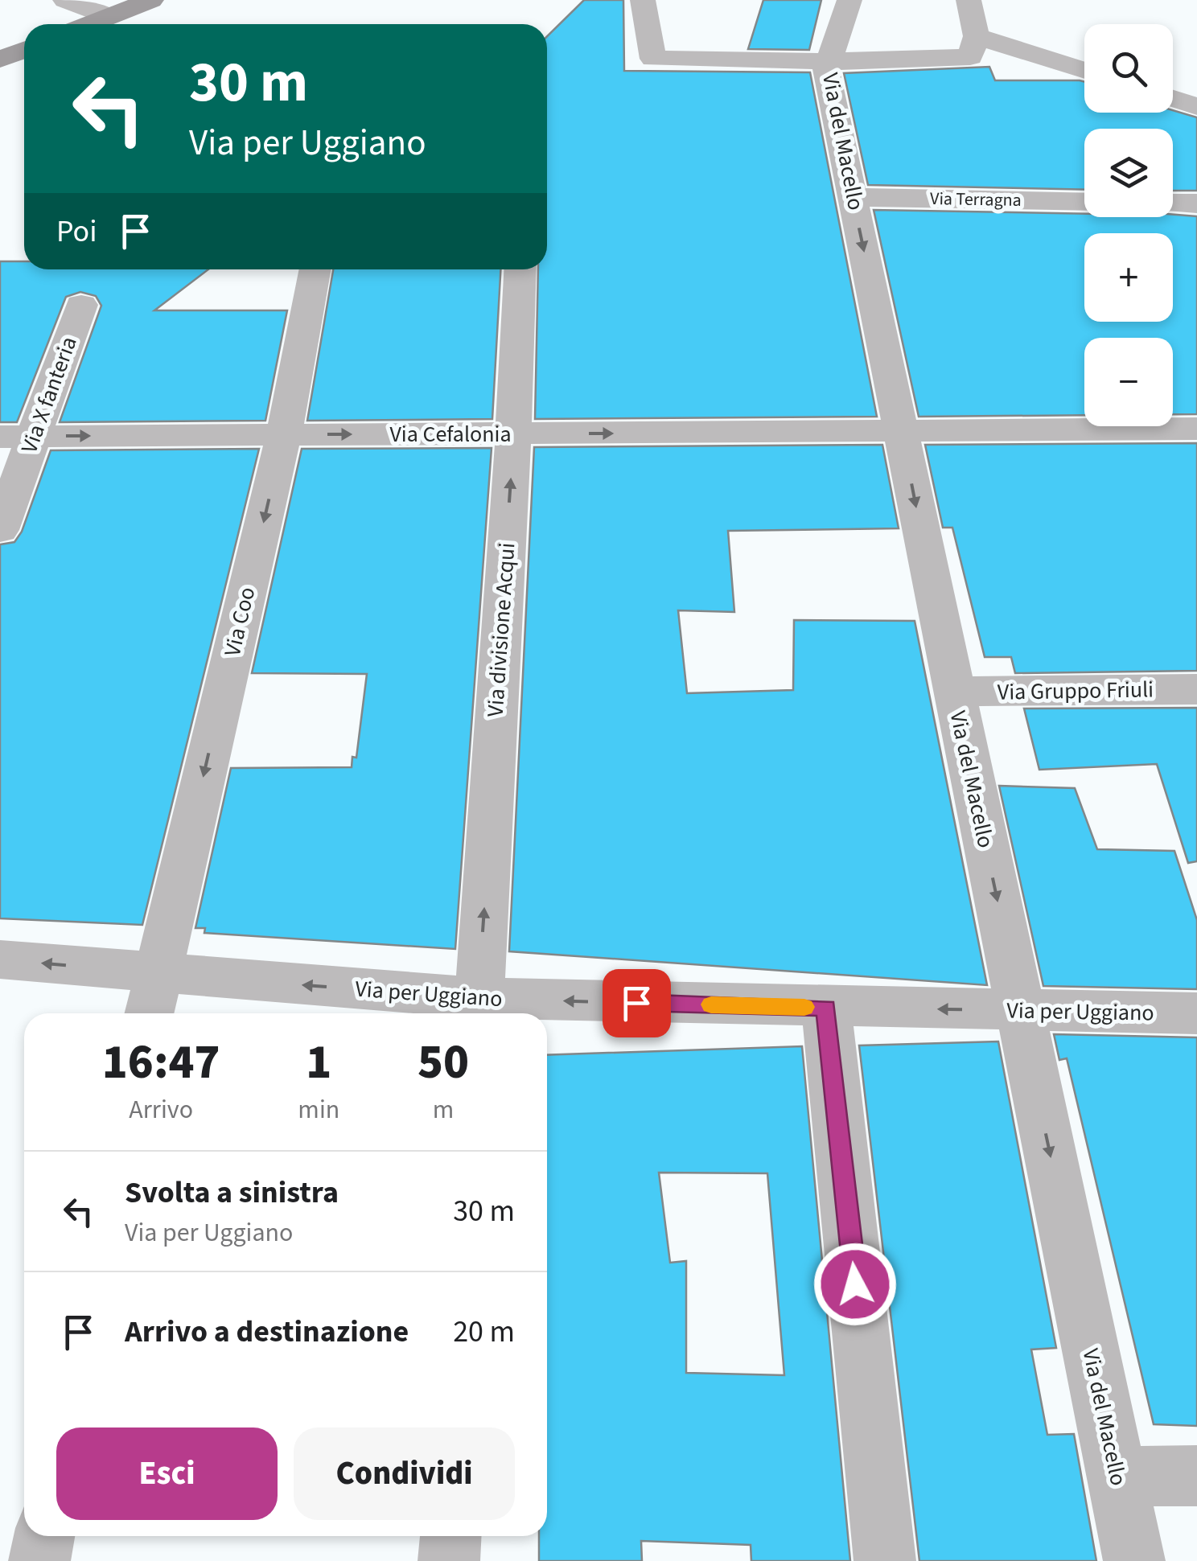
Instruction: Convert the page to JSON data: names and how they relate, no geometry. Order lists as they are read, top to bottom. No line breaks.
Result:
{"streets":{"street":["Via del Macello","Via Terragna","Via X fanteria","Via Cefalonia","Via Coo","Via divisione Acqui","Via Gruppo Friuli","Via per Uggiano"]},"crossings":[["Via del Macello","Via Terragna"],["Via del Macello","Via Cefalonia"],["Via del Macello","Via Gruppo Friuli"],["Via del Macello","Via per Uggiano"],["Via X fanteria","Via Cefalonia"],["Via Cefalonia","Via Coo"],["Via Cefalonia","Via divisione Acqui"],["Via Coo","Via per Uggiano"],["Via divisione Acqui","Via per Uggiano"]],"one_way":["Via Cefalonia","Via Coo","Via divisione Acqui","Via per Uggiano"],"page":{"map_buttons":["+","−"],"turn":["30 m","Via per Uggiano"],"then":"Poi","eta":["16:47","Arrivo","1","min","50","m"],"list":[{"name":"Svolta a sinistra","note":"Via per Uggiano","value":"30 m"},{"name":"Arrivo a destinazione","value":"20 m"}],"buttons":["Esci","Condividi"]}}
